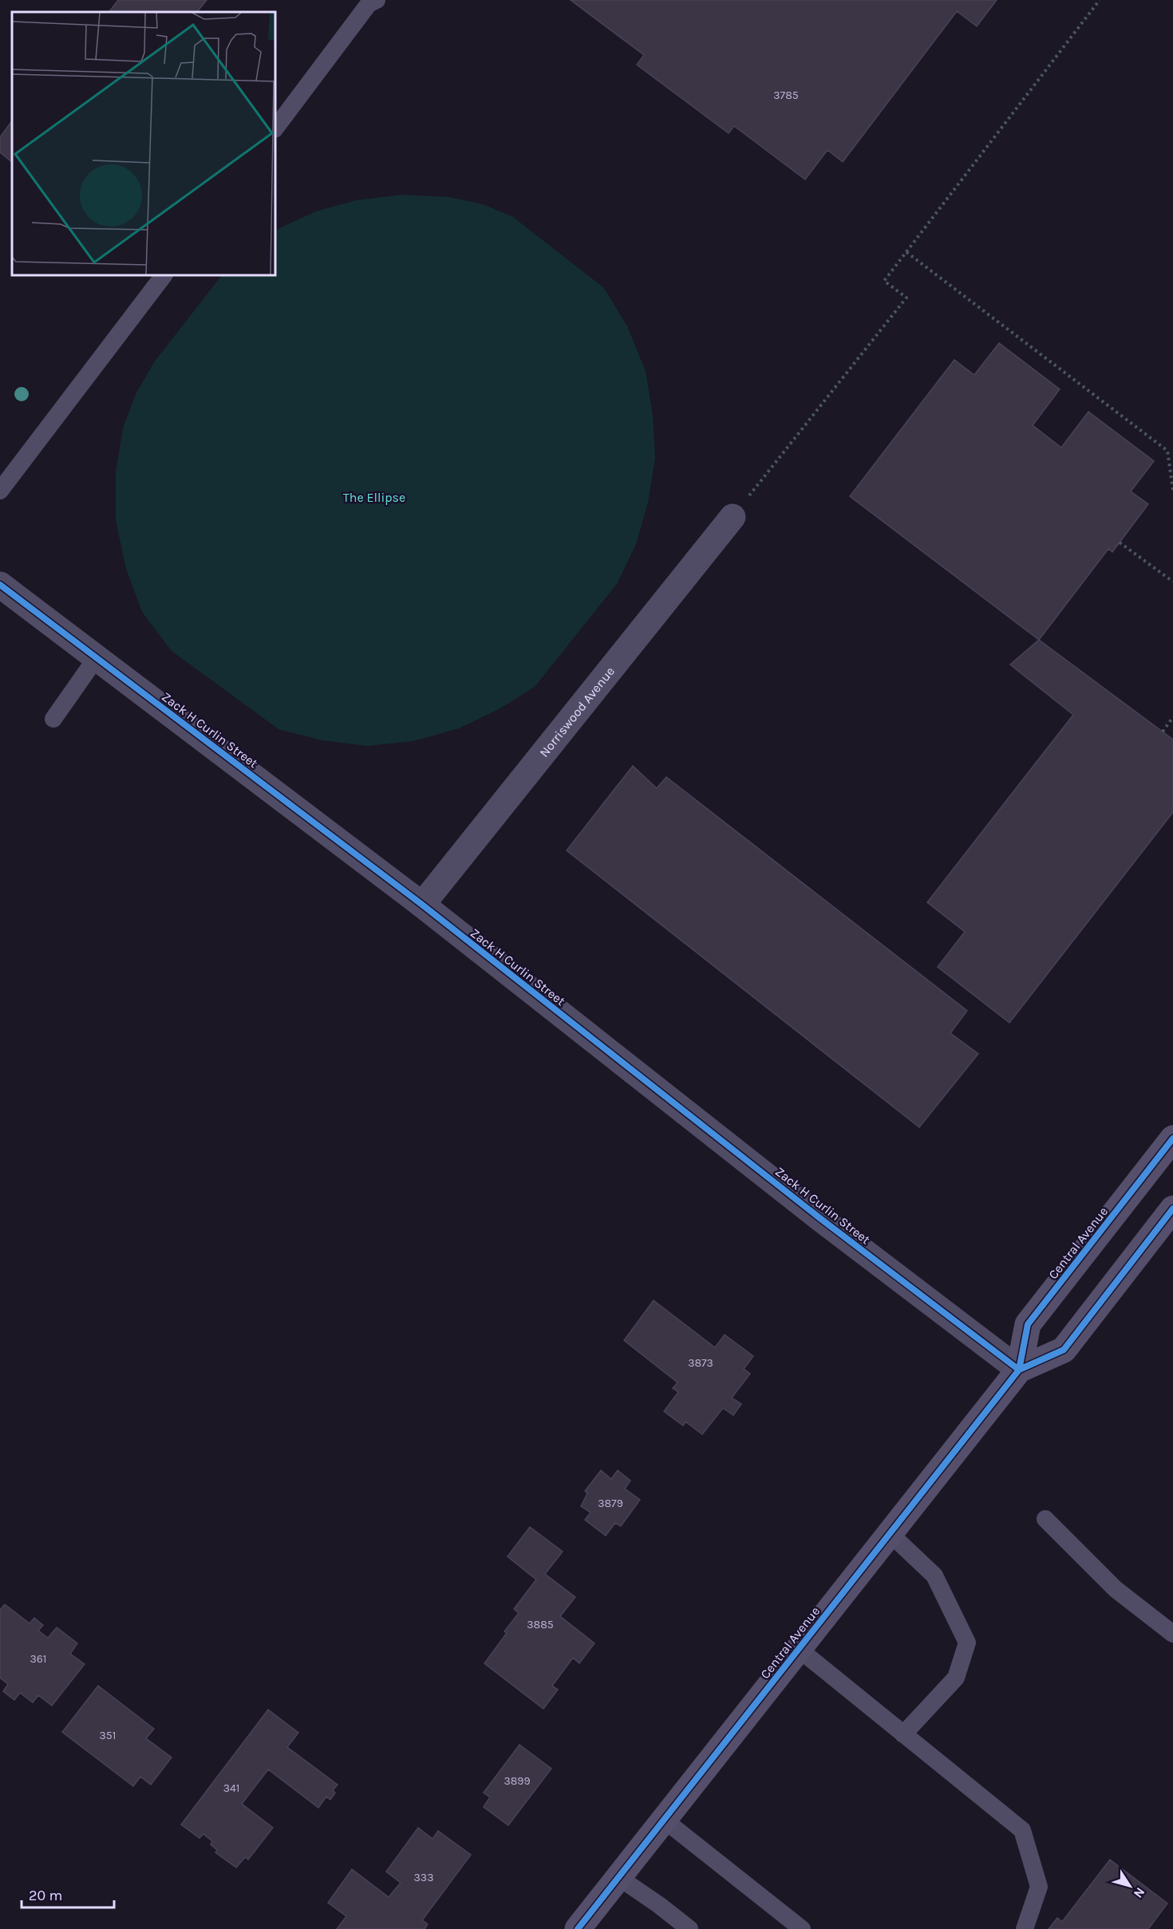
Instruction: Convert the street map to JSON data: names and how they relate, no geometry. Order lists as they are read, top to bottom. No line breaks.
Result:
{"streets":{"main road":["Central Avenue"],"street":["Norriswood Avenue","Zack H Curlin Street"]},"crossings":[["Norriswood Avenue","Zack H Curlin Street"],["Zack H Curlin Street","Central Avenue"]],"parks":["The Ellipse"],"house_numbers":["3785","3873","3879","3885","361","351","3899","341","333"],"scale_bar":"20 m","north":"bottom right"}
